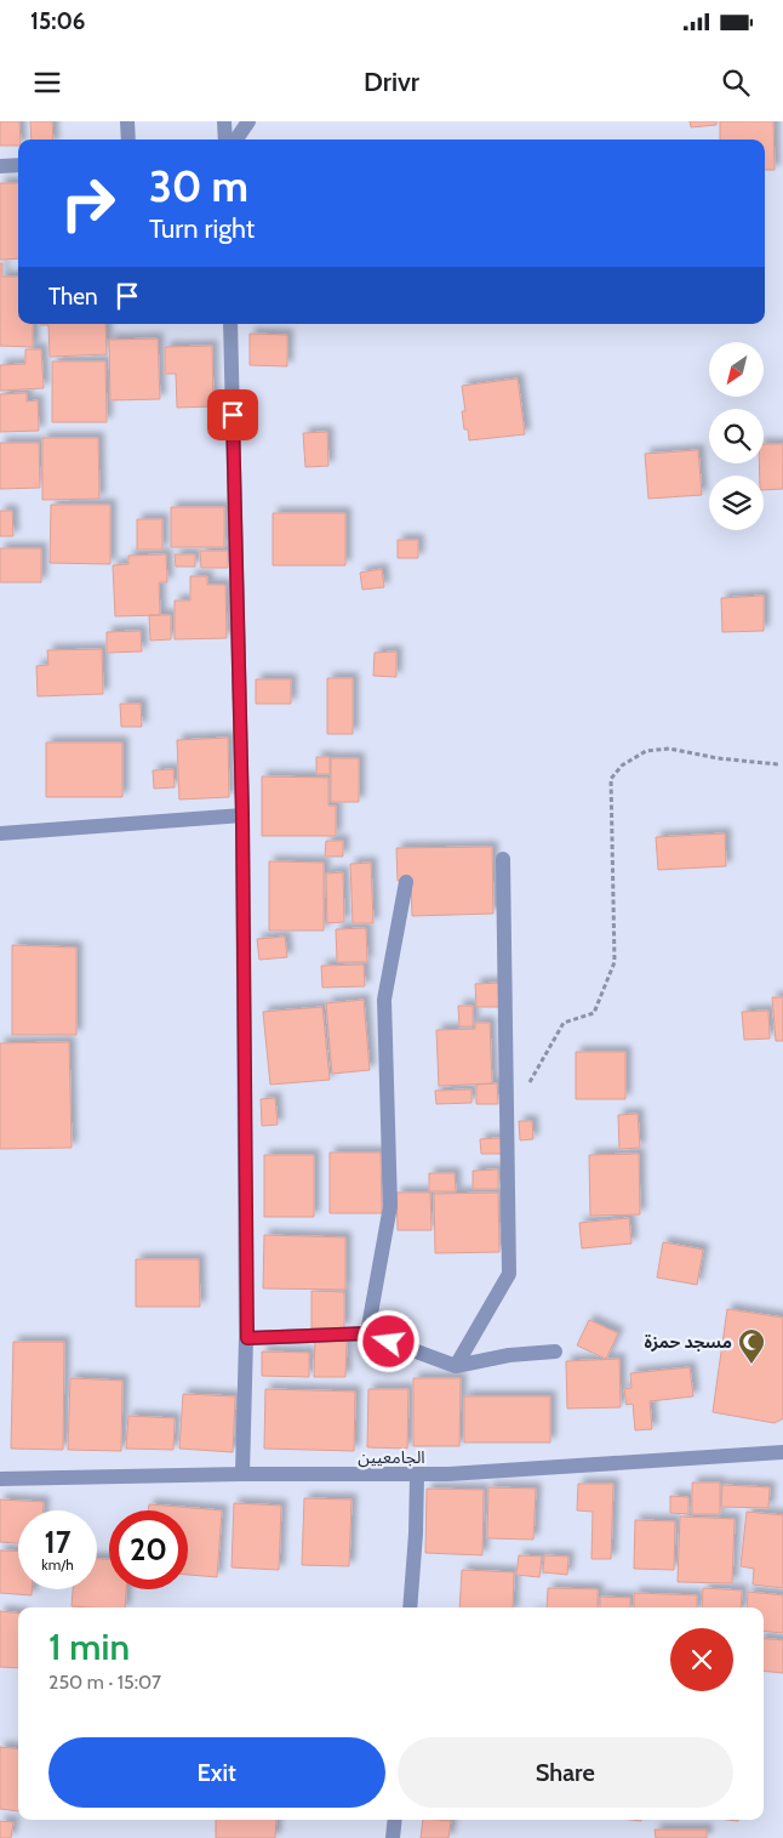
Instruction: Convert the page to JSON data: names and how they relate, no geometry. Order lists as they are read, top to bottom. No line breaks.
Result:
{"streets":{"street":["الجامعيين"]},"places":{"mosque":["مسجد حمزة"]},"north":"bottom left","page":{"status":"15:06","header":"Drivr","turn":["30 m","Turn right"],"then":"Then","speed":"17 km/h","limit":"20","heading":["1 min","250 m · 15:07"],"buttons":["Exit","Share"]}}
